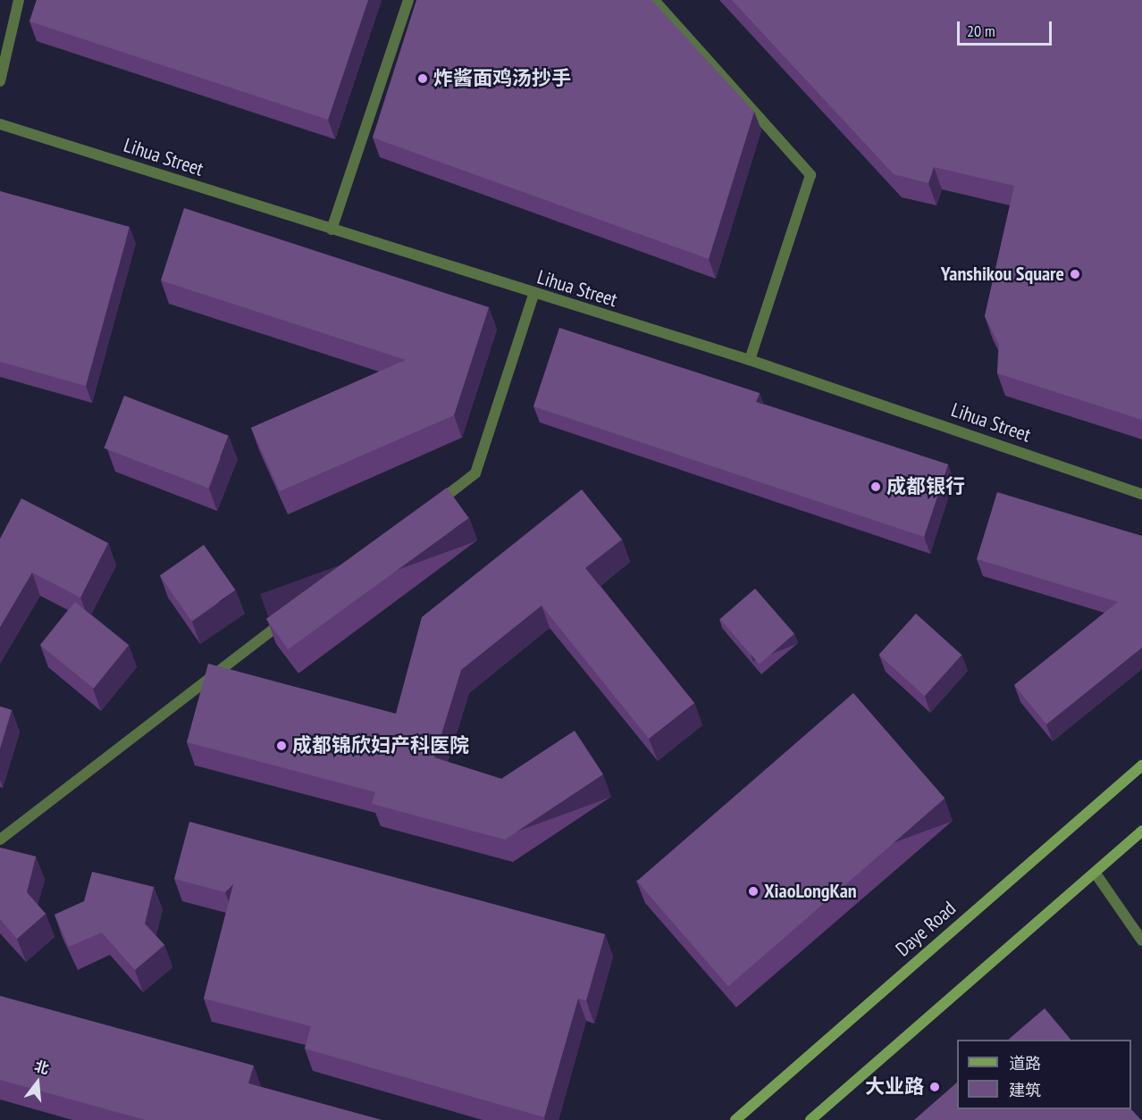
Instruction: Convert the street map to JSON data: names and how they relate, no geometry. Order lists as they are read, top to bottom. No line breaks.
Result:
{"streets":{"main road":["Daye Road"],"street":["Lihua Street"]},"places":["炸酱面鸡汤抄手","Yanshikou Square","成都银行","成都锦欣妇产科医院","XiaoLongKan","大业路"],"legend":["道路","建筑"],"scale_bar":"20 m","north":"top"}
